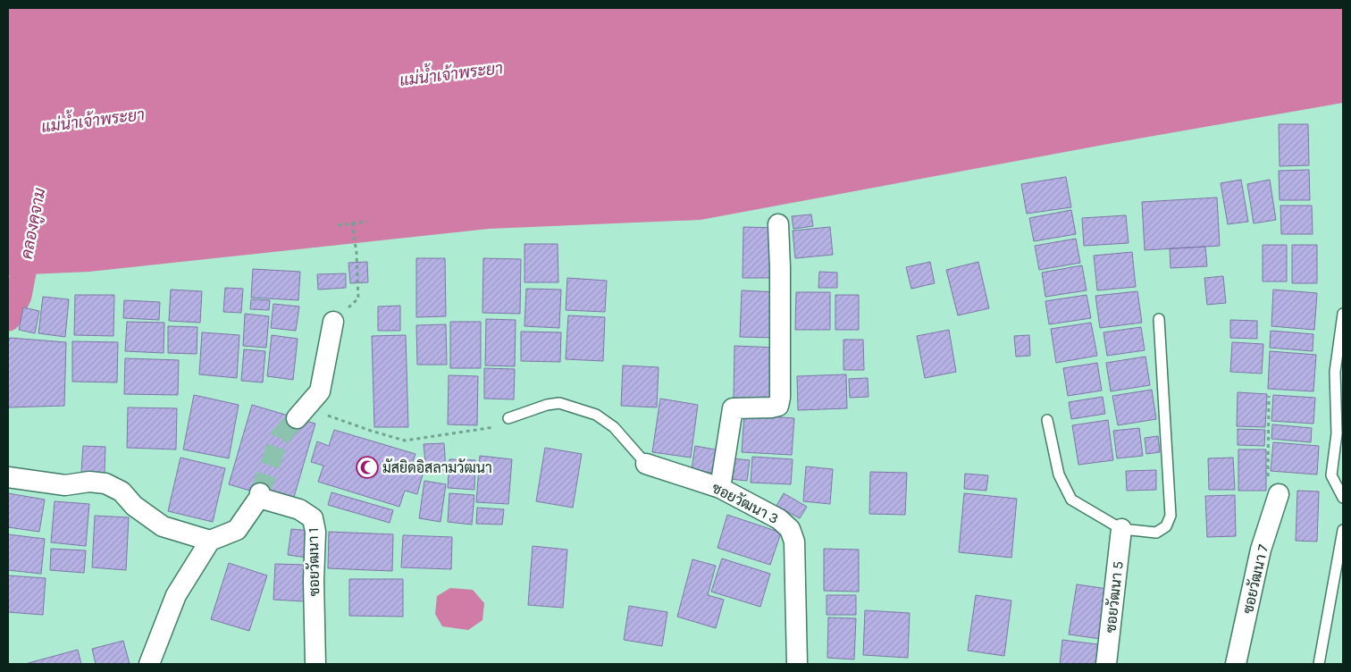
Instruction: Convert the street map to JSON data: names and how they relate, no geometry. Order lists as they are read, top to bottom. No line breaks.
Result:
{"streets":{"street":["ซอยวัฒนา 3","ซอยวัฒนา 1","ซอยวัฒนา 7","ซอยวัฒนา 5"]},"water":["แม่น้ำเจ้าพระยา","คลองคูจาม"],"places":{"mosque":["มัสยิดอิสลามวัฒนา"]}}
